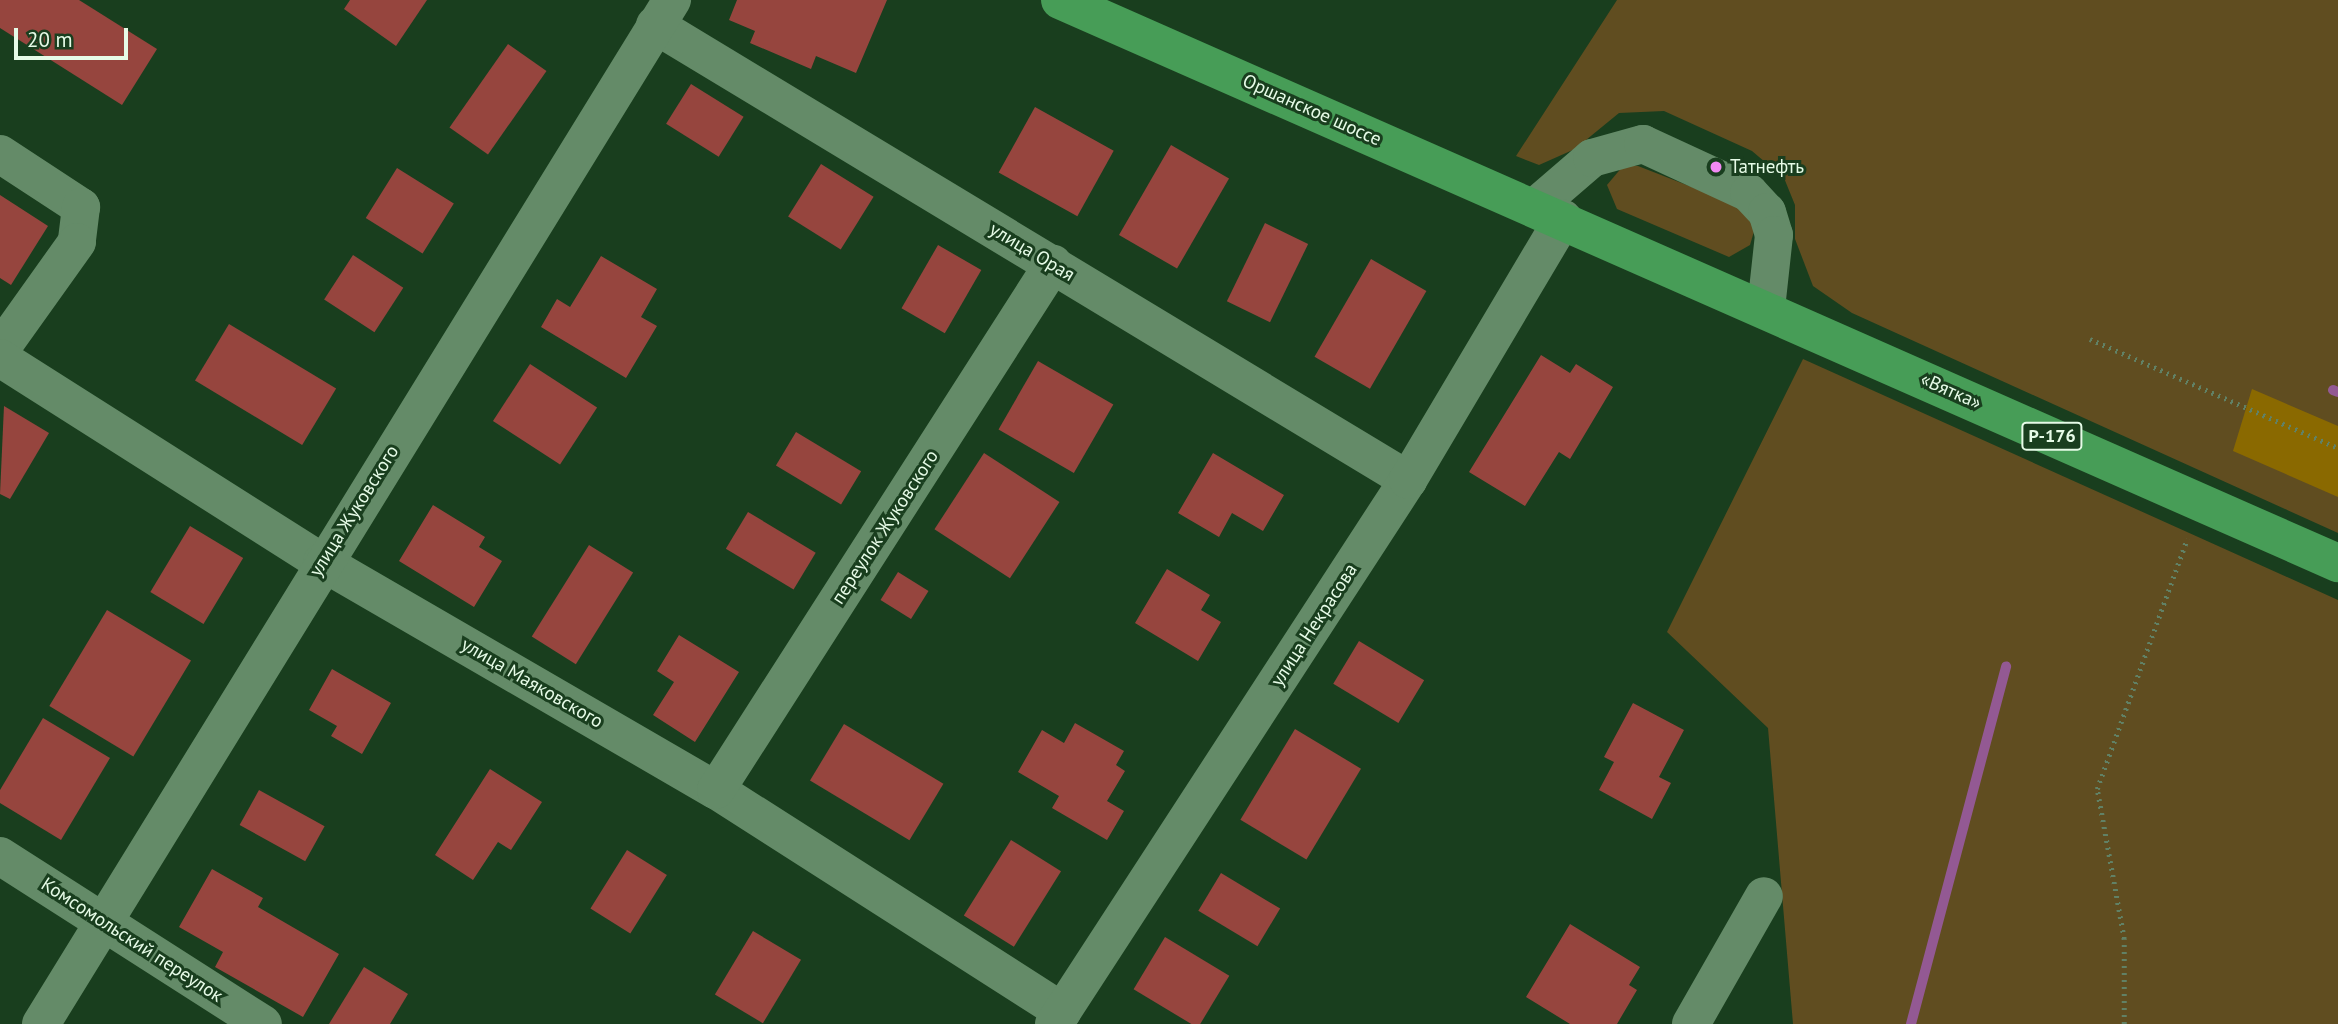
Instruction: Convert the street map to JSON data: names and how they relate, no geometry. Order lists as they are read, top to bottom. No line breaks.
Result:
{"streets":{"main road":["Оршанское шоссе","«Вятка»","Р-176"],"street":["улица Орая","улица Жуковского","переулок Жуковского","улица Некрасова","улица Маяковского","Комсомольский переулок"]},"crossings":[["Оршанское шоссе","«Вятка»"],["Оршанское шоссе","улица Некрасова"],["улица Орая","улица Жуковского"],["улица Орая","переулок Жуковского"],["улица Орая","улица Некрасова"],["«Вятка»","улица Некрасова"],["улица Жуковского","улица Маяковского"],["улица Жуковского","Комсомольский переулок"],["переулок Жуковского","улица Маяковского"],["улица Некрасова","улица Маяковского"]],"places":["Татнефть"],"scale_bar":"20 m"}
